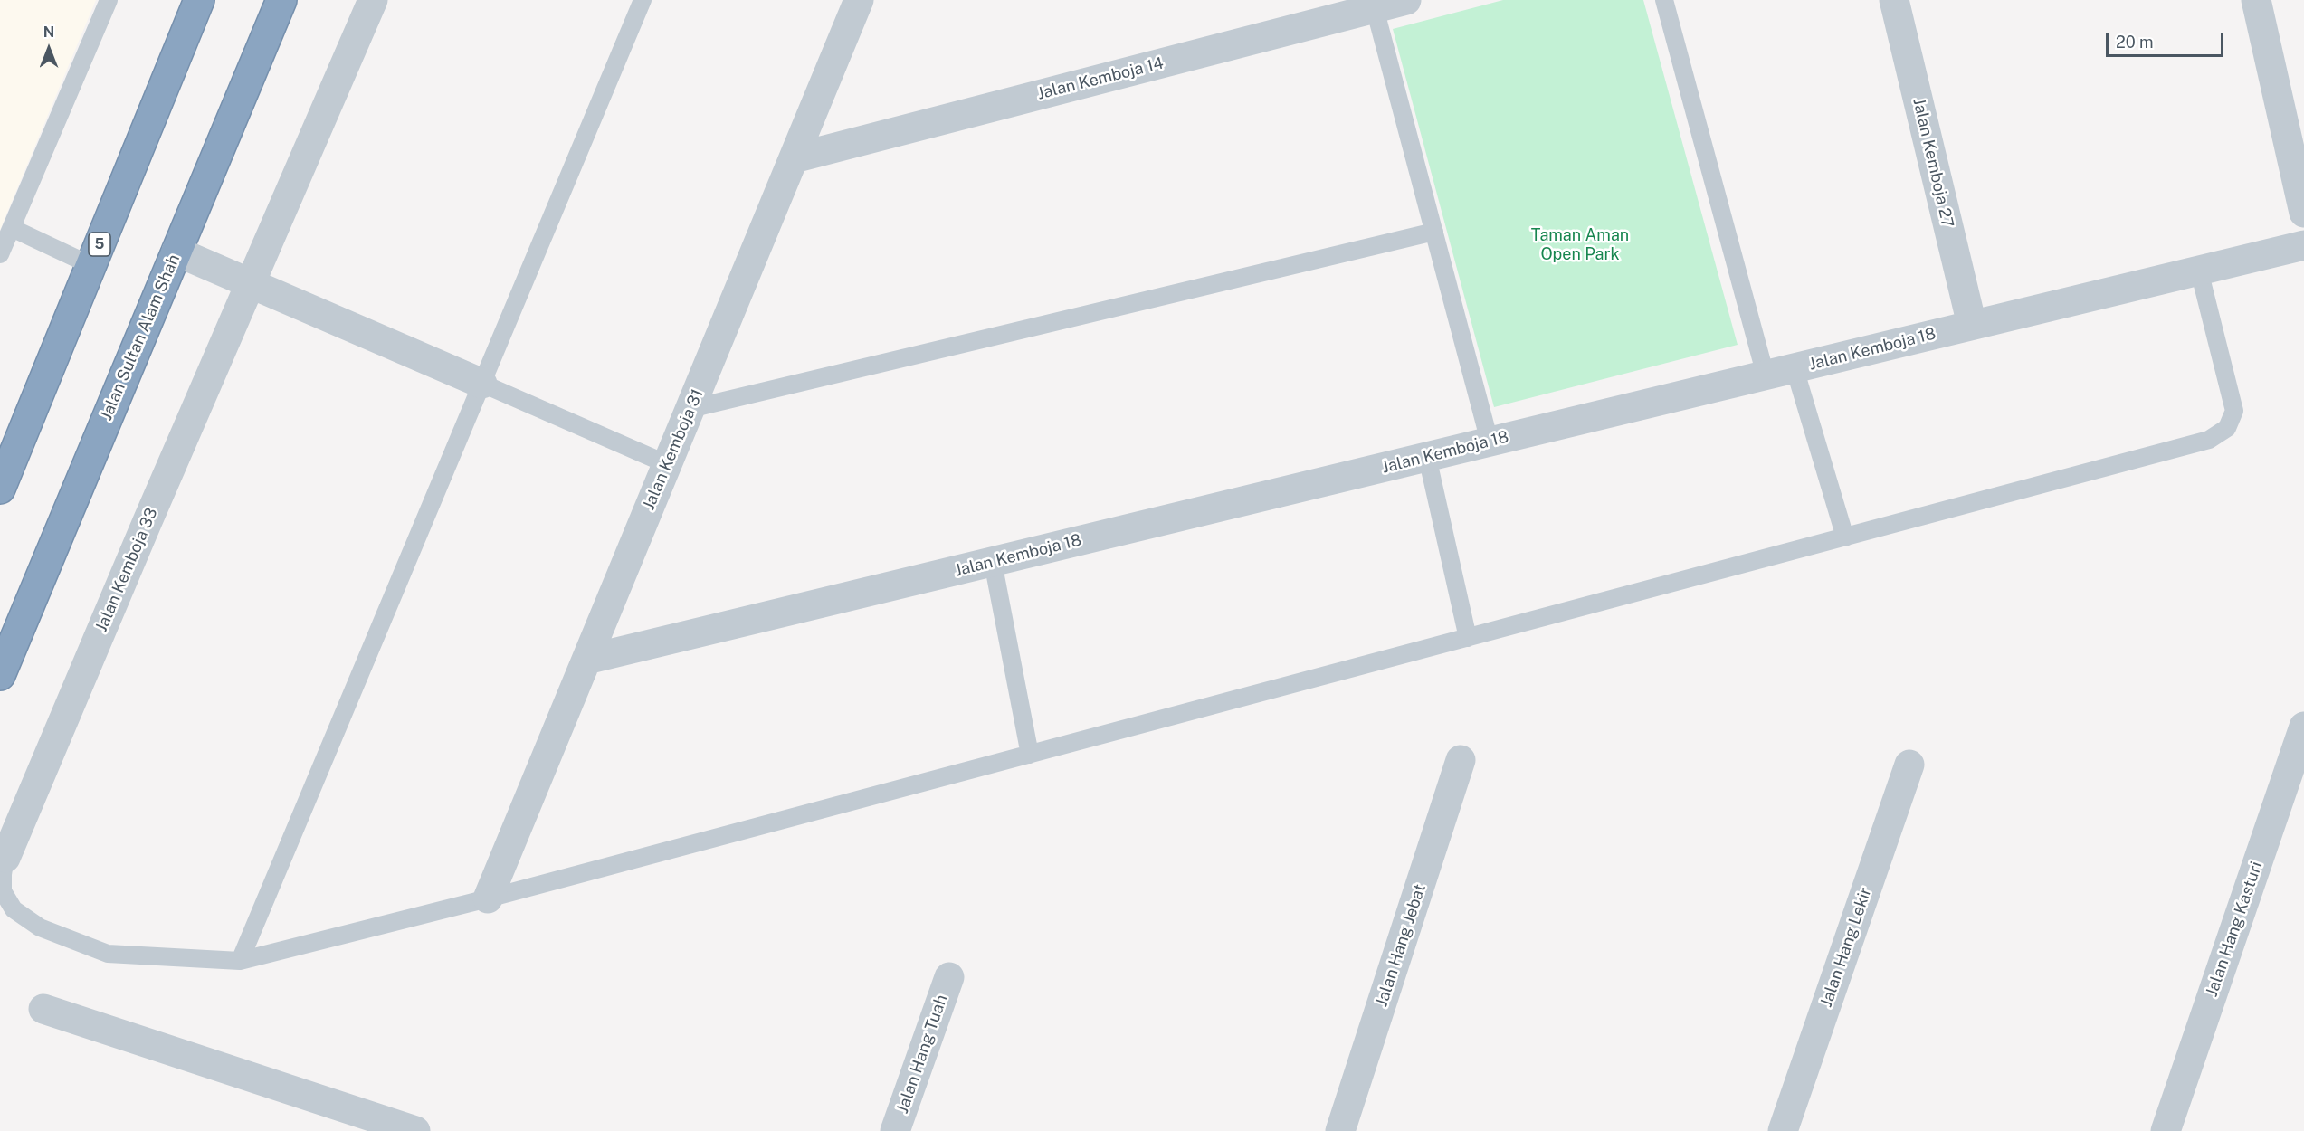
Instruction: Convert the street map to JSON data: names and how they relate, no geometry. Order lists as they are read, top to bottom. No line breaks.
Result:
{"streets":{"highway":["5","Jalan Sultan Alam Shah"],"street":["Jalan Kemboja 14","Jalan Kemboja 27","Jalan Kemboja 18","Jalan Kemboja 31","Jalan Kemboja 33","Jalan Hang Kasturi","Jalan Hang Jebat","Jalan Hang Lekir","Jalan Hang Tuah"]},"crossings":[["Jalan Kemboja 14","Jalan Kemboja 31"],["Jalan Kemboja 27","Jalan Kemboja 18"],["Jalan Kemboja 18","Jalan Kemboja 31"]],"parks":["Taman Aman Open Park"],"scale_bar":"20 m","north":"top"}
